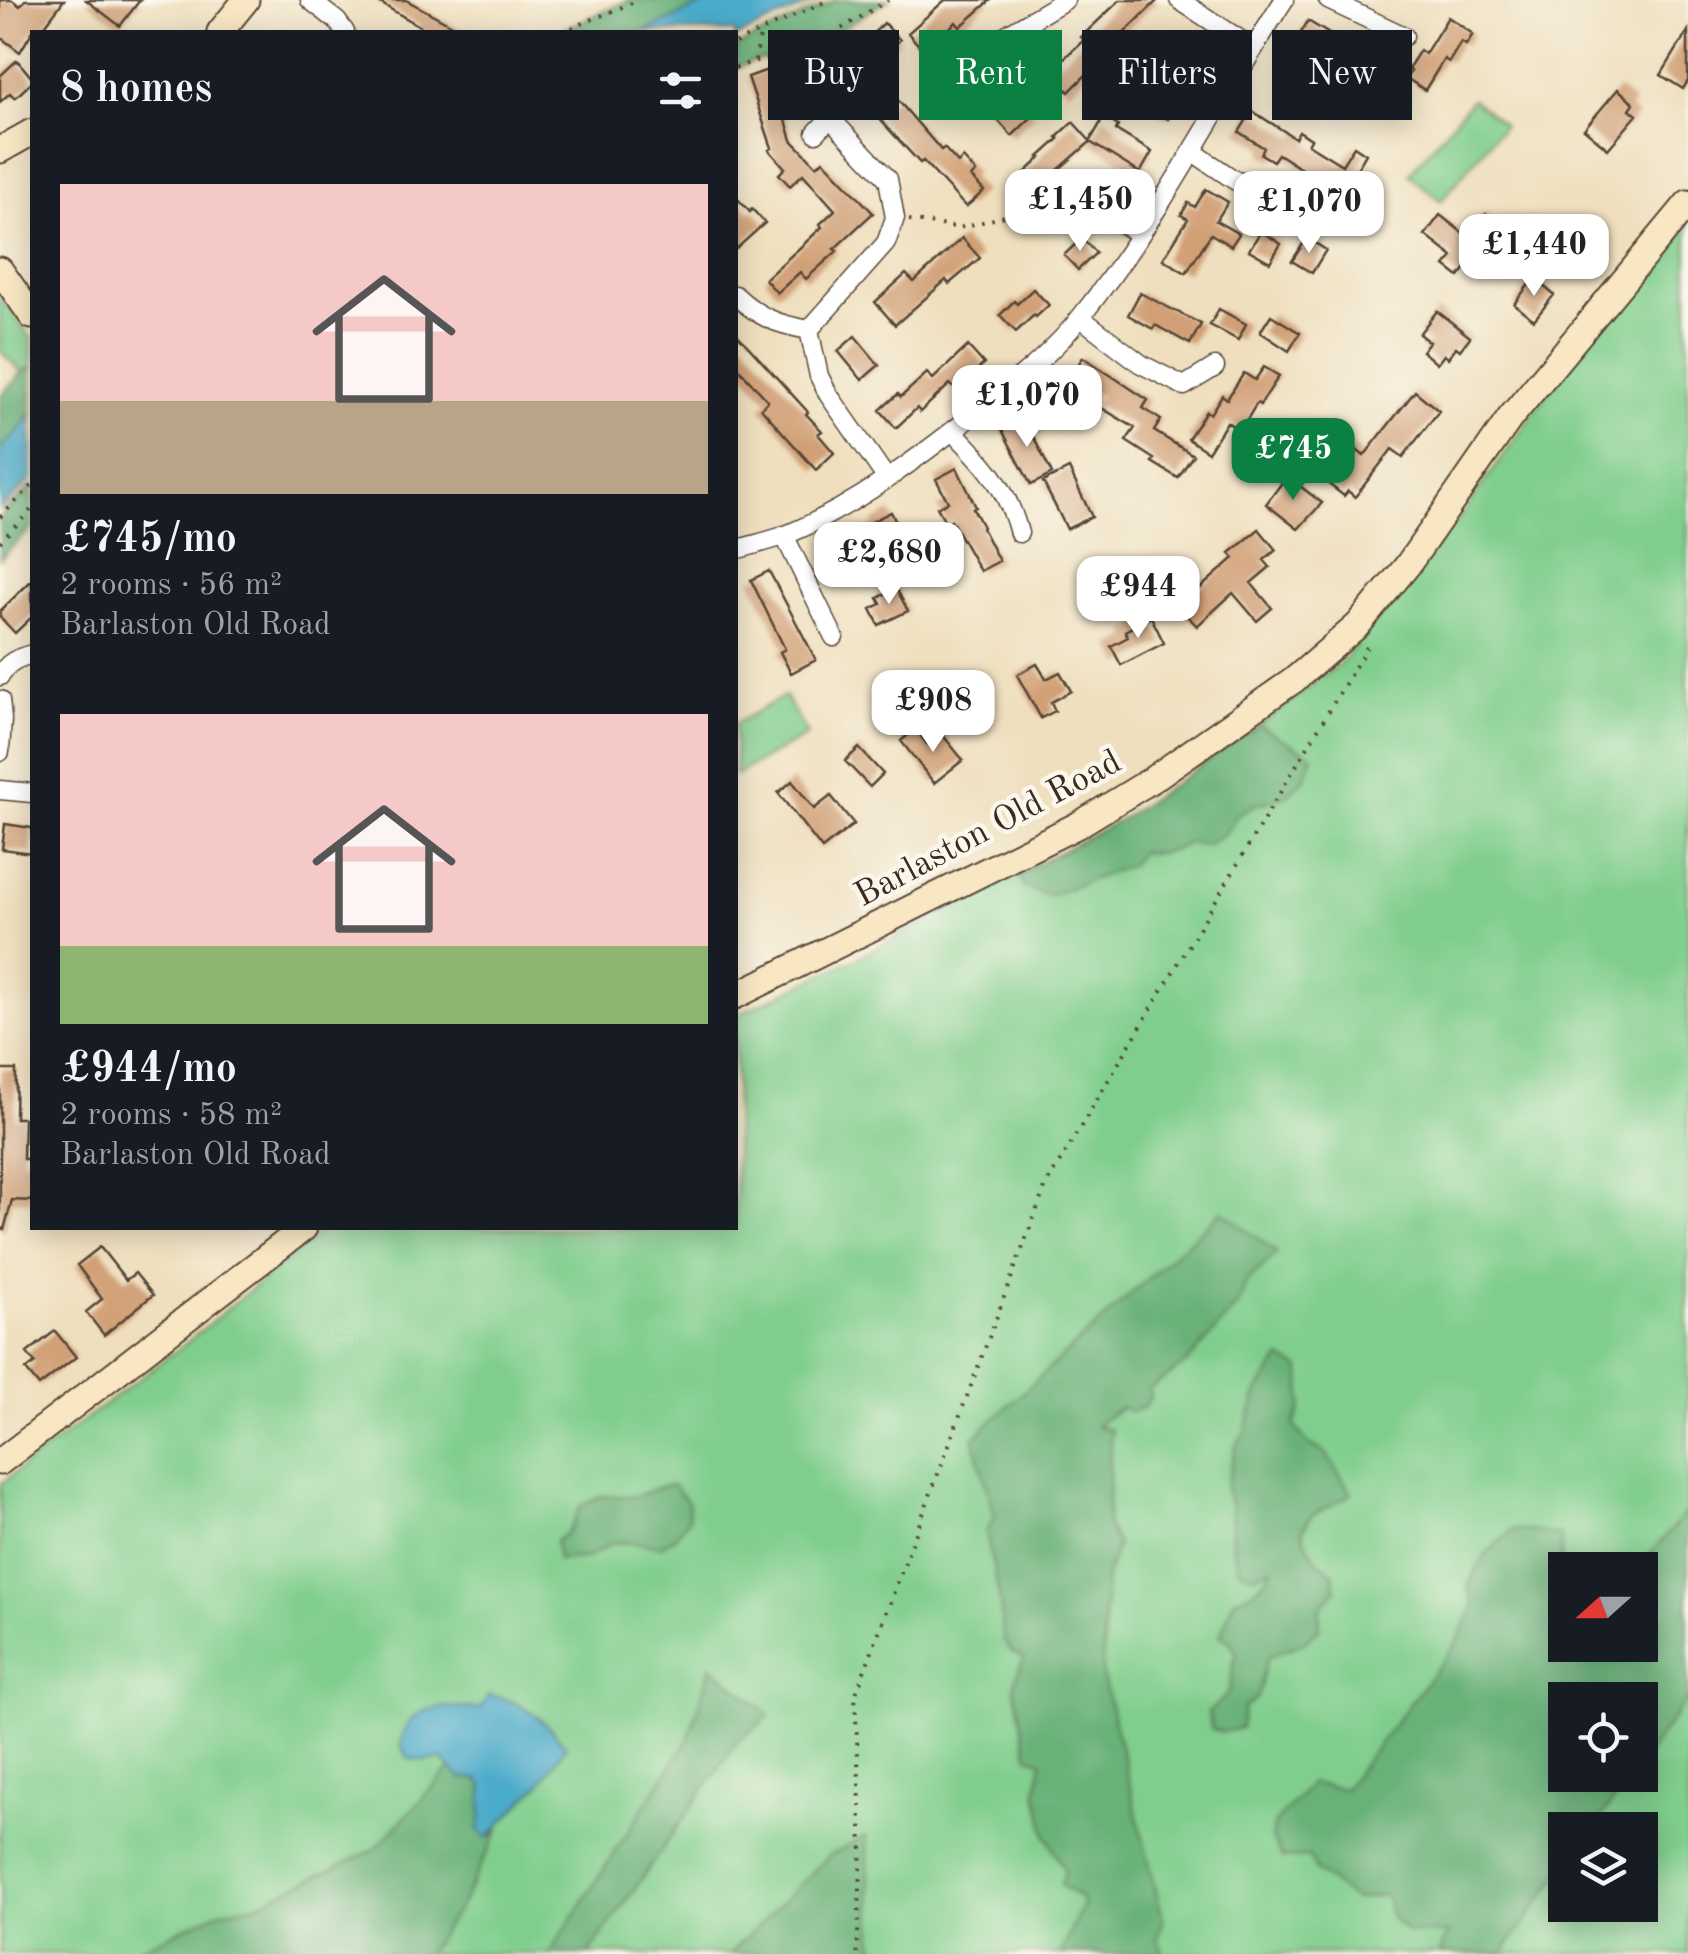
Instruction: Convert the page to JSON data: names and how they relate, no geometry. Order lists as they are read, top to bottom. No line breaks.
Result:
{"streets":{"street":["Barlaston Old Road"]},"north":"left","page":{"chip":["Buy","Rent","Filters","New"],"heading":"8 homes","list":[{"name":"£745/mo","note":"2 rooms · 56 m² · Barlaston Old Road"},{"name":"£944/mo","note":"2 rooms · 58 m² · Barlaston Old Road"}],"price":["£1,450","£1,070","£1,440","£1,070","£745","£2,680","£944","£908"]}}
